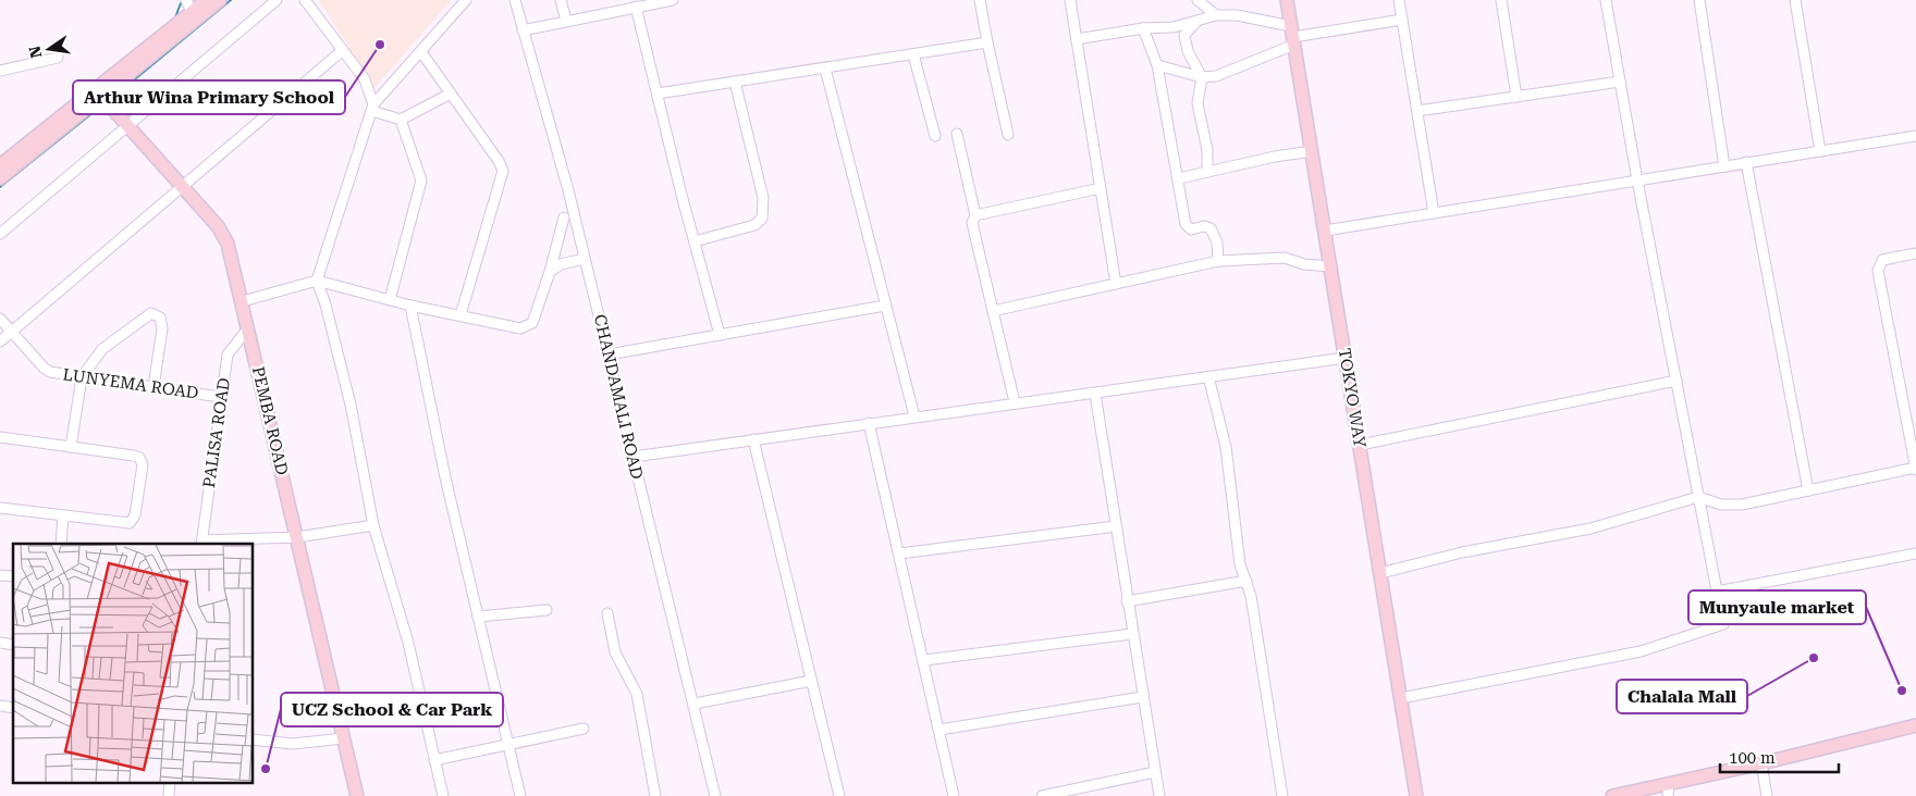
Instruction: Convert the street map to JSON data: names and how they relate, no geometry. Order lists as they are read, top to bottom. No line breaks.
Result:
{"streets":{"main road":["TOKYO WAY","PEMBA ROAD"],"street":["LUNYEMA ROAD","CHANDAMALI ROAD","PALISA ROAD"]},"crossings":[["LUNYEMA ROAD","PALISA ROAD"],["PEMBA ROAD","PALISA ROAD"]],"places":["Arthur Wina Primary School","Chalala Mall","Munyaule market","UCZ School & Car Park"],"scale_bar":"100 m","north":"left"}
